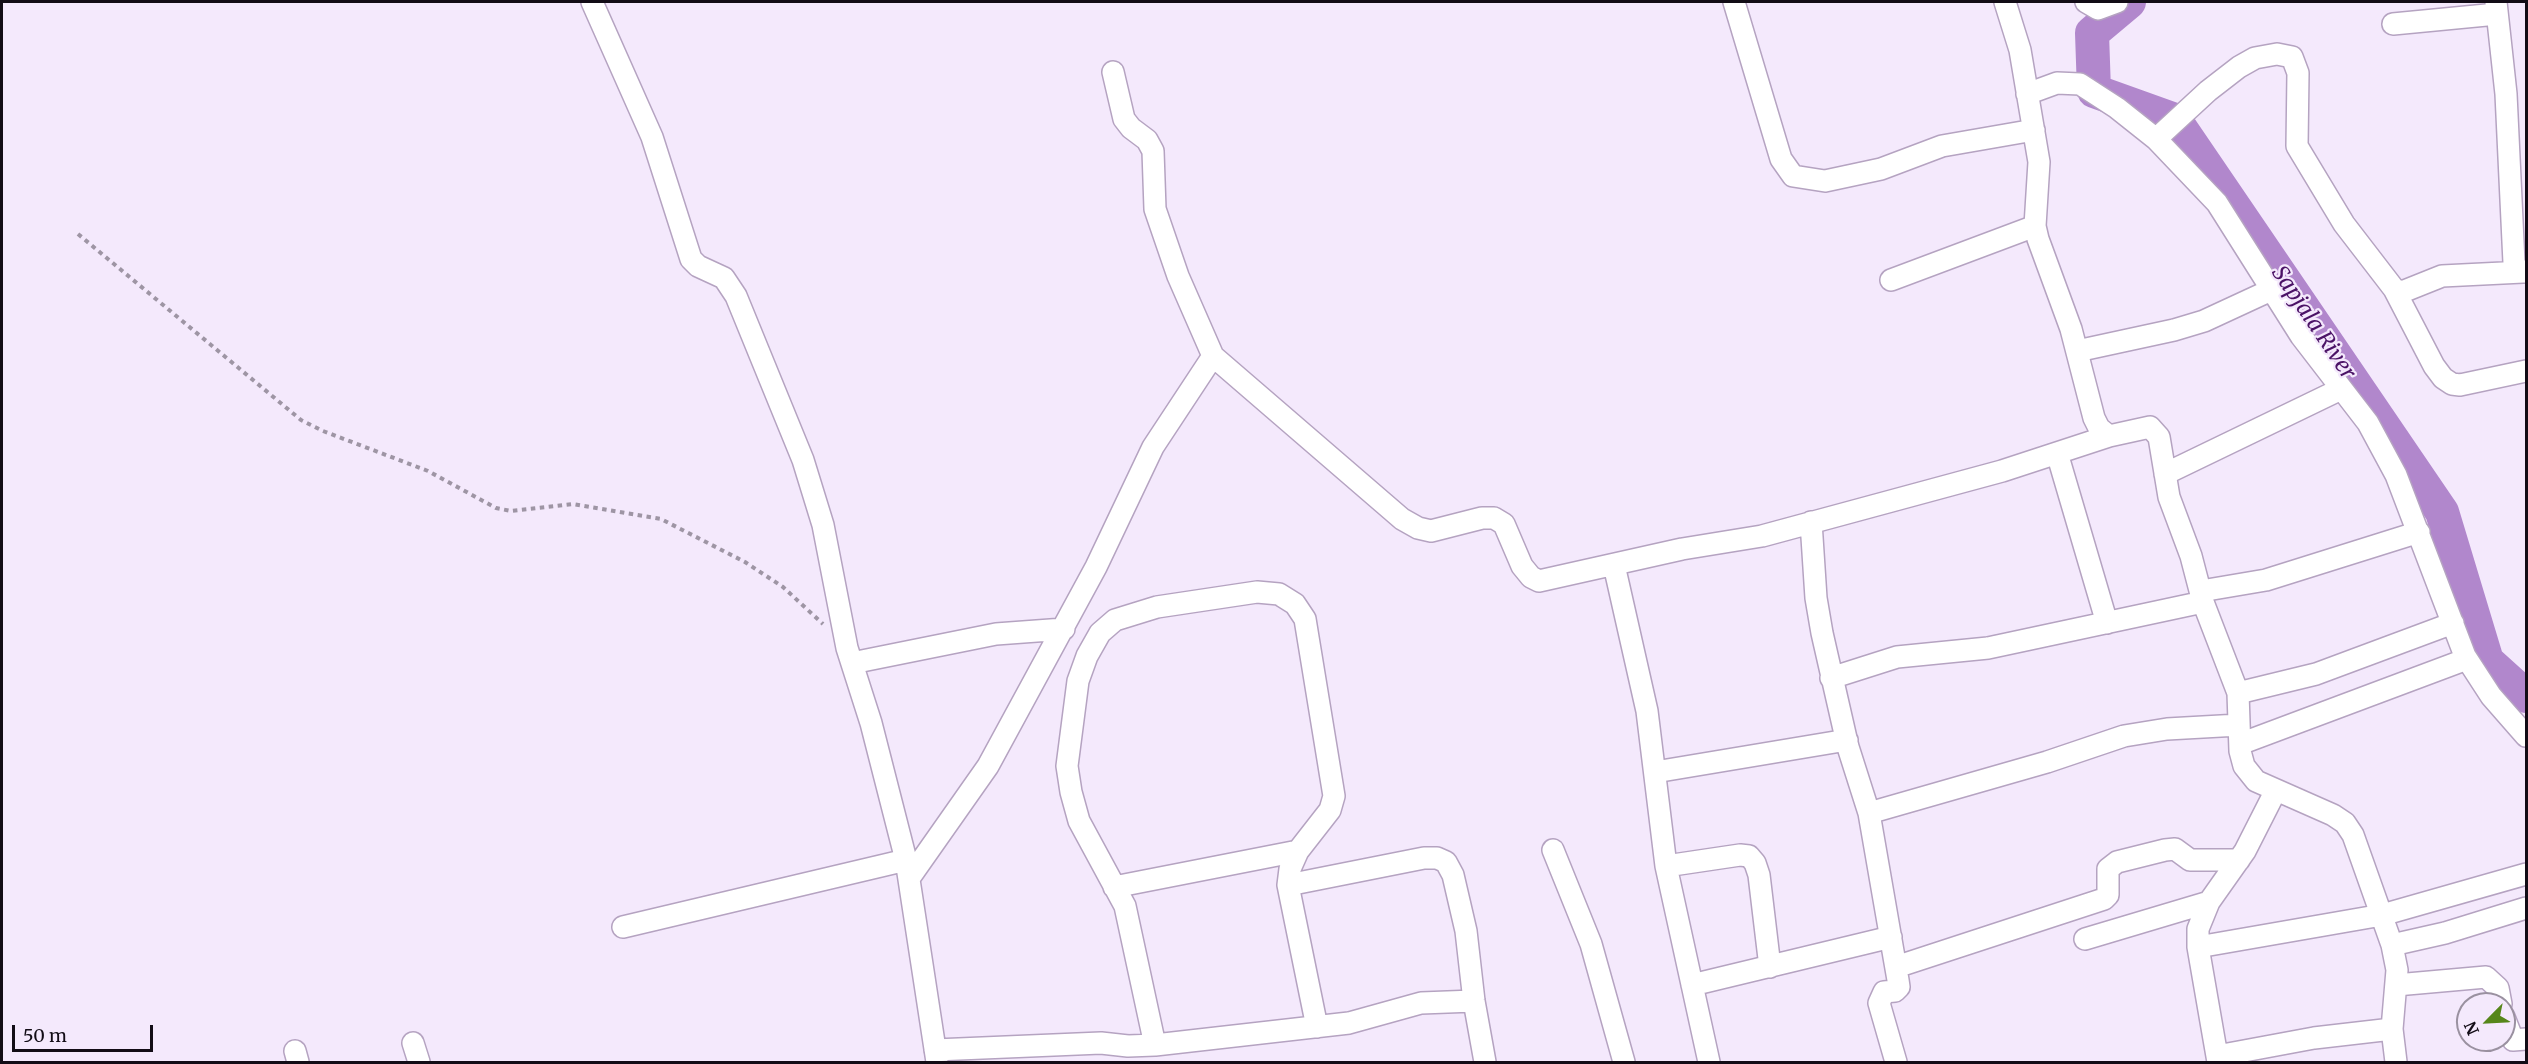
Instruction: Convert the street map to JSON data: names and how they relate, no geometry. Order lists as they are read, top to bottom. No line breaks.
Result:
{"water":["Sapjala River"],"scale_bar":"50 m","north":"bottom left"}
